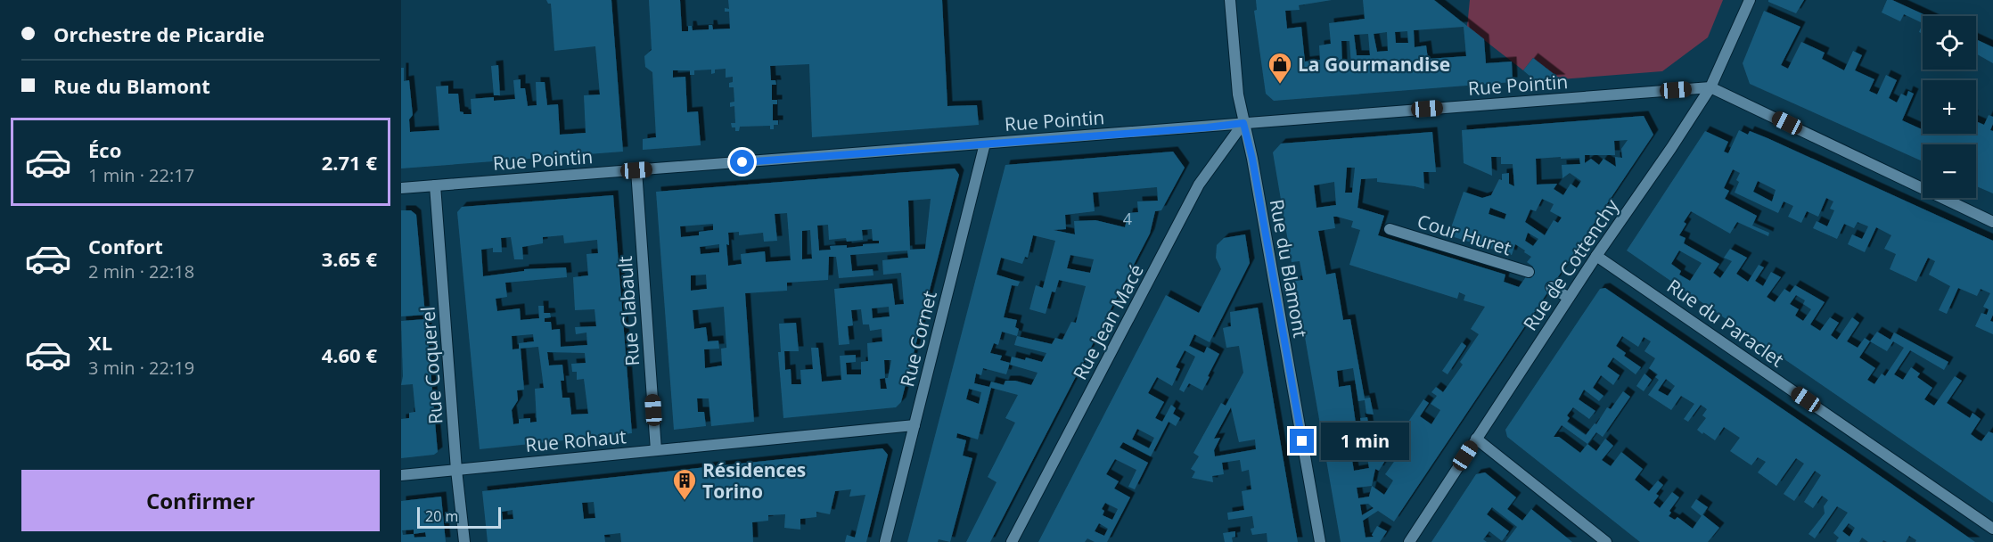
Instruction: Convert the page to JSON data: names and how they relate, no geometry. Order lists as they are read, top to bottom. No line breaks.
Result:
{"streets":{"street":["Rue Pointin","Cour Huret","Rue de Cottenchy","Rue du Blamont","Rue Clabault","Rue Jean Macé","Rue du Paraclet","Rue Cornet","Rue Coquerel","Rue Rohaut"]},"crossings":[["Rue Pointin","Rue de Cottenchy"],["Rue Pointin","Rue du Blamont"],["Rue Pointin","Rue Clabault"],["Rue Pointin","Rue Jean Macé"],["Rue Pointin","Rue Cornet"],["Rue Pointin","Rue Coquerel"],["Rue de Cottenchy","Rue du Paraclet"],["Rue du Blamont","Rue Jean Macé"],["Rue Clabault","Rue Rohaut"],["Rue Cornet","Rue Rohaut"],["Rue Coquerel","Rue Rohaut"]],"places":{"shop":["La Gourmandise"],"building":["Résidences Torino"]},"house_numbers":["4"],"scale_bar":"20 m","page":{"banner":["Orchestre de Picardie","Rue du Blamont"],"map_buttons":["+","−"],"list":[{"name":"Éco","note":"1 min · 22:17","value":"2.71 €"},{"name":"Confort","note":"2 min · 22:18","value":"3.65 €"},{"name":"XL","note":"3 min · 22:19","value":"4.60 €"}],"bubble":"1 min","buttons":"Confirmer","scale":"20 m"}}
